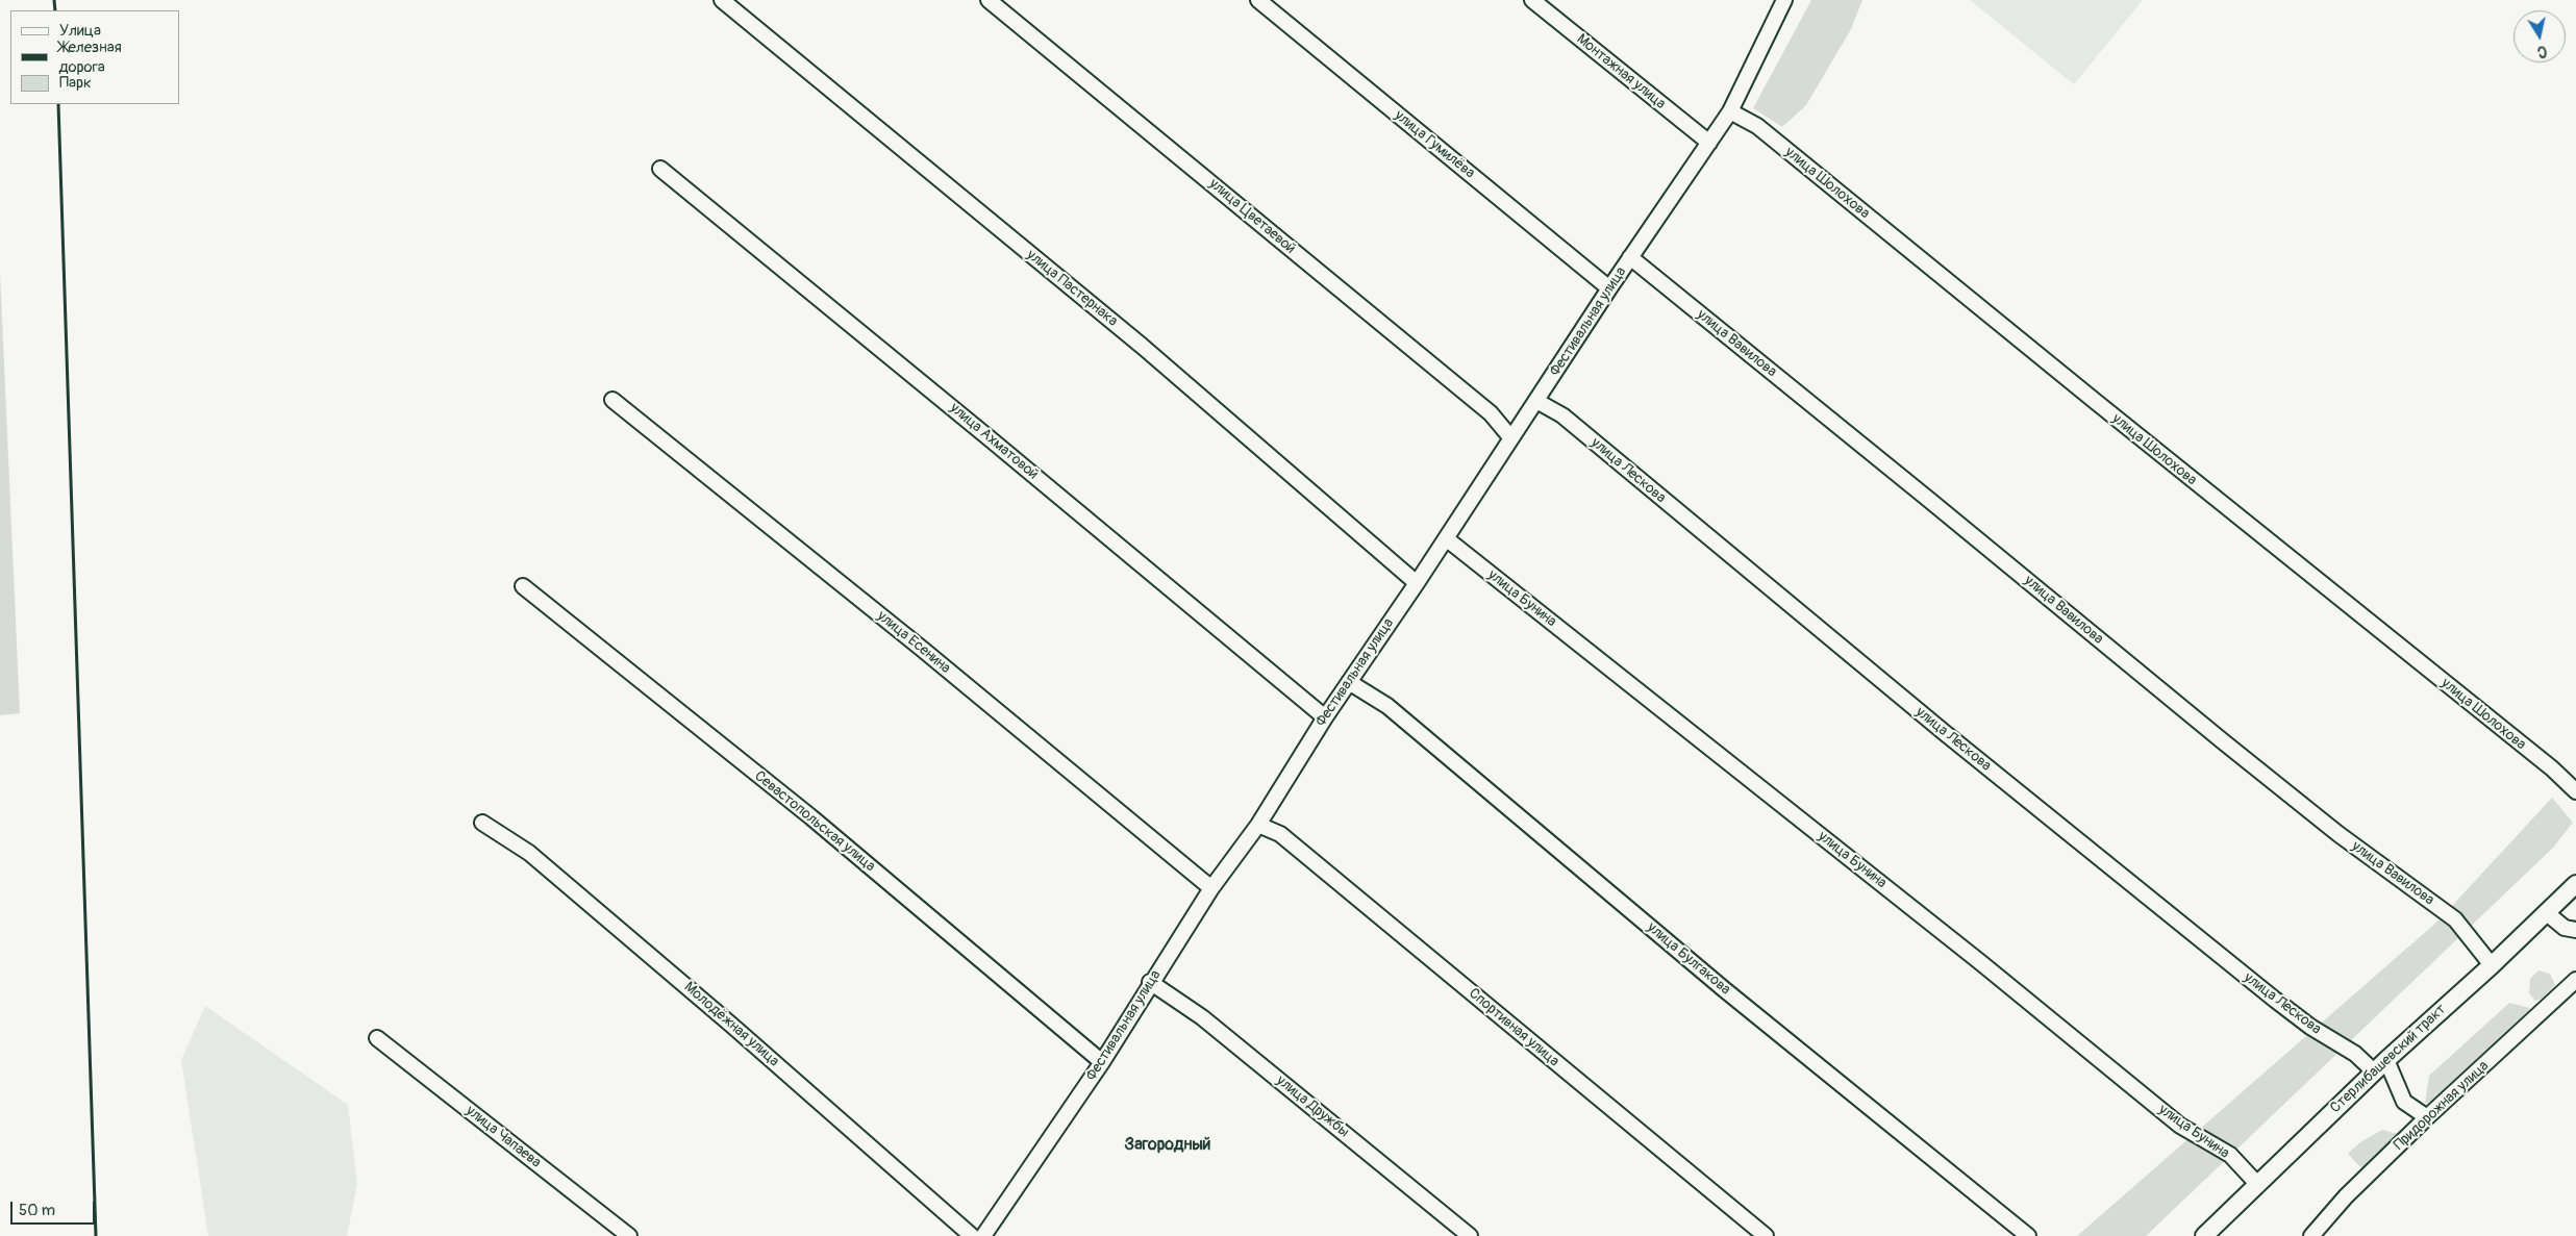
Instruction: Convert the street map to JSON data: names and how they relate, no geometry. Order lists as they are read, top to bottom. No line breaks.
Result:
{"streets":{"main road":["Стерлибашевский тракт"],"street":["Монтажная улица","улица Гумилёва","улица Шолохова","улица Цветаевой","улица Пастернака","Фестивальная улица","улица Вавилова","улица Ахматовой","улица Лескова","улица Бунина","улица Есенина","Севастопольская улица","улица Булгакова","Молодёжная улица","Спортивная улица","Придорожная улица","улица Дружбы","улица Чапаева"]},"crossings":[["Монтажная улица","Фестивальная улица"],["улица Гумилёва","Фестивальная улица"],["улица Шолохова","Фестивальная улица"],["улица Цветаевой","Фестивальная улица"],["улица Пастернака","Фестивальная улица"],["Фестивальная улица","улица Вавилова"],["Фестивальная улица","улица Ахматовой"],["Фестивальная улица","улица Лескова"],["Фестивальная улица","улица Бунина"],["Фестивальная улица","улица Есенина"],["Фестивальная улица","Севастопольская улица"],["Фестивальная улица","улица Булгакова"],["Фестивальная улица","Спортивная улица"],["Фестивальная улица","улица Дружбы"],["улица Вавилова","Стерлибашевский тракт"],["улица Лескова","Стерлибашевский тракт"],["улица Бунина","Стерлибашевский тракт"]],"districts":["Загородный"],"legend":["Улица","Железная дорога","Парк"],"scale_bar":"50 m","north":"bottom"}
